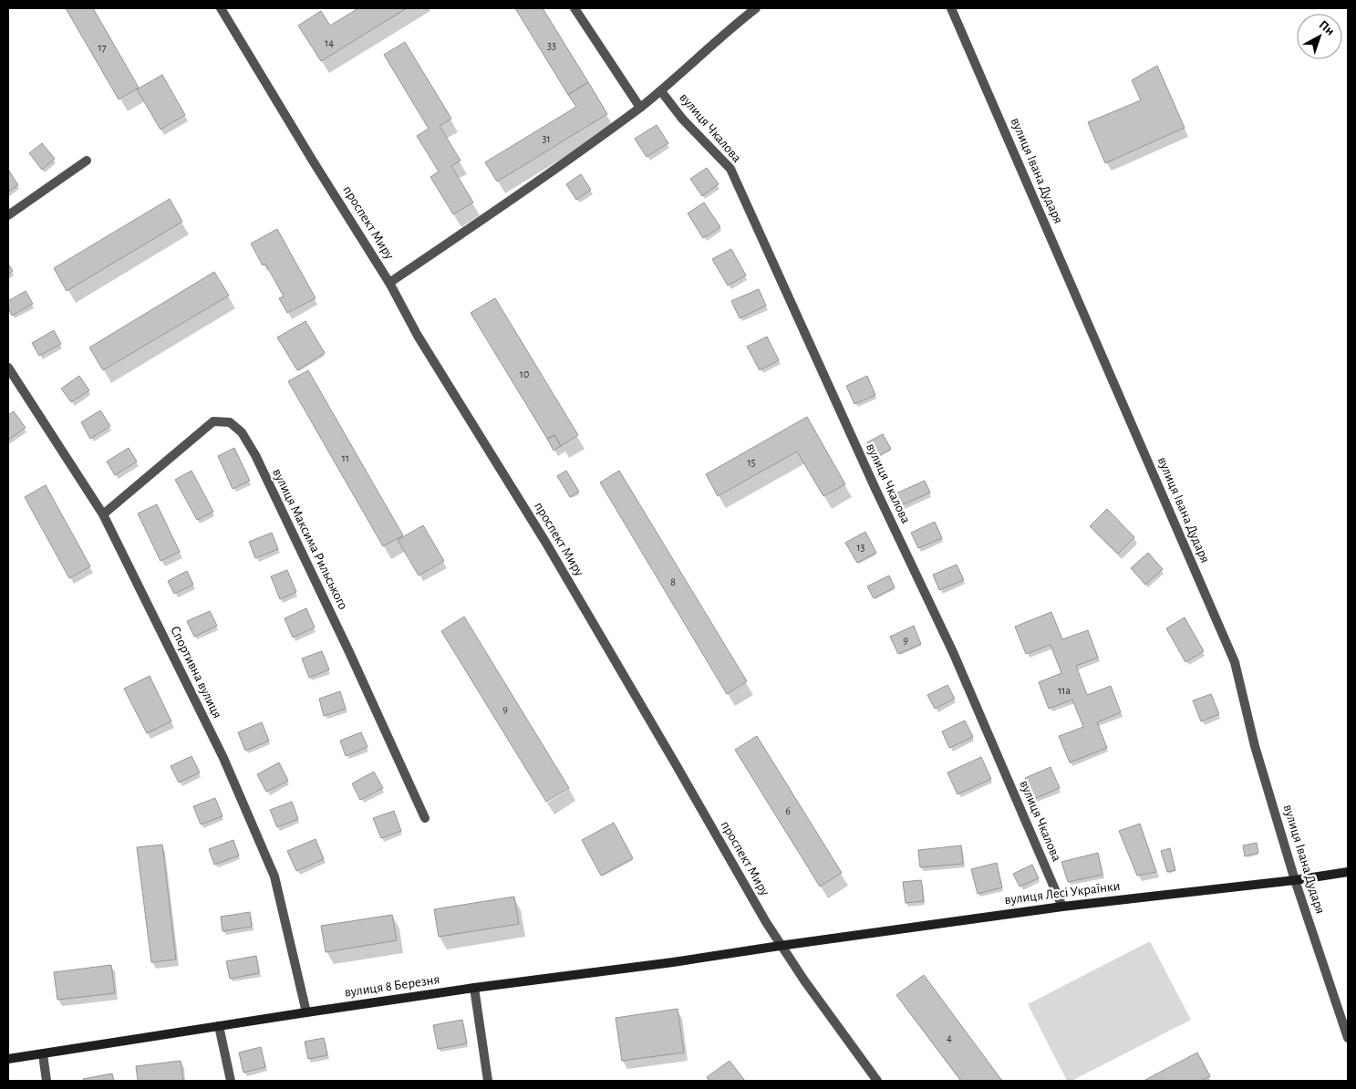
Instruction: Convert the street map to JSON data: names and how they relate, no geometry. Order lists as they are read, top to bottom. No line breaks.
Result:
{"streets":{"main road":["вулиця Лесі Українки","вулиця 8 Березня"],"street":["вулиця Чкалова","вулиця Івана Дударя","проспект Миру","вулиця Максима Рильського","Спортивна вулиця"]},"crossings":[["вулиця Чкалова","вулиця Лесі Українки"],["вулиця Івана Дударя","вулиця Лесі Українки"],["проспект Миру","вулиця Лесі Українки"],["проспект Миру","вулиця 8 Березня"],["вулиця Максима Рильського","Спортивна вулиця"],["Спортивна вулиця","вулиця 8 Березня"],["вулиця Лесі Українки","вулиця 8 Березня"]],"house_numbers":["14","33","17","31","10","11","15","13","8","9","11а","9","6","4"],"north":"top right"}
